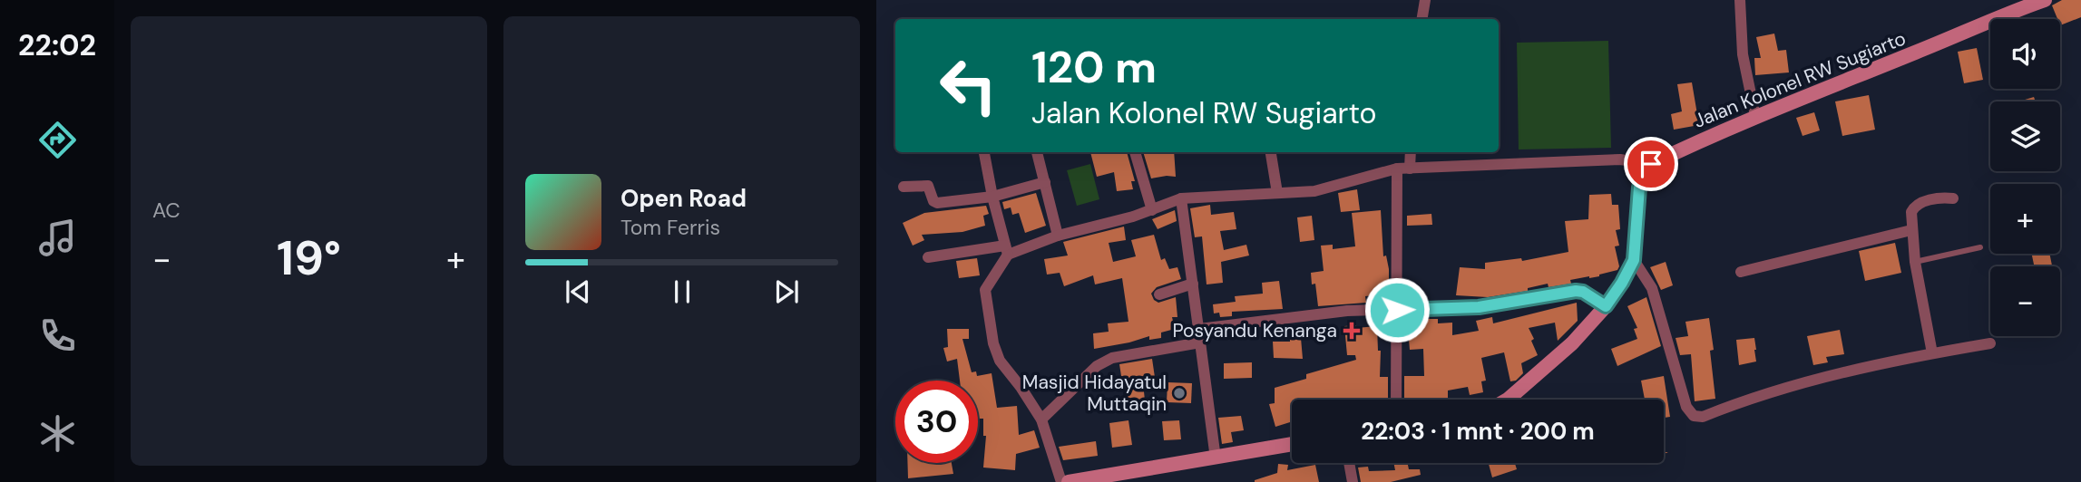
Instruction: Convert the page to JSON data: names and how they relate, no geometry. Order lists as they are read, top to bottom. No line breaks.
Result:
{"streets":{"main road":["Jalan Kolonel RW Sugiarto"]},"places":{"health":["Posyandu Kenanga"],"other":["Masjid Hidayatul Muttaqin"]},"page":{"tabs":"22:02","tile":"AC","map_buttons":["+","−"],"turn":["120 m","Jalan Kolonel RW Sugiarto"],"song":["Open Road","Tom Ferris"],"heat":["−","19°","+"],"limit":"30","trip":"22:03 · 1 mnt · 200 m"}}
